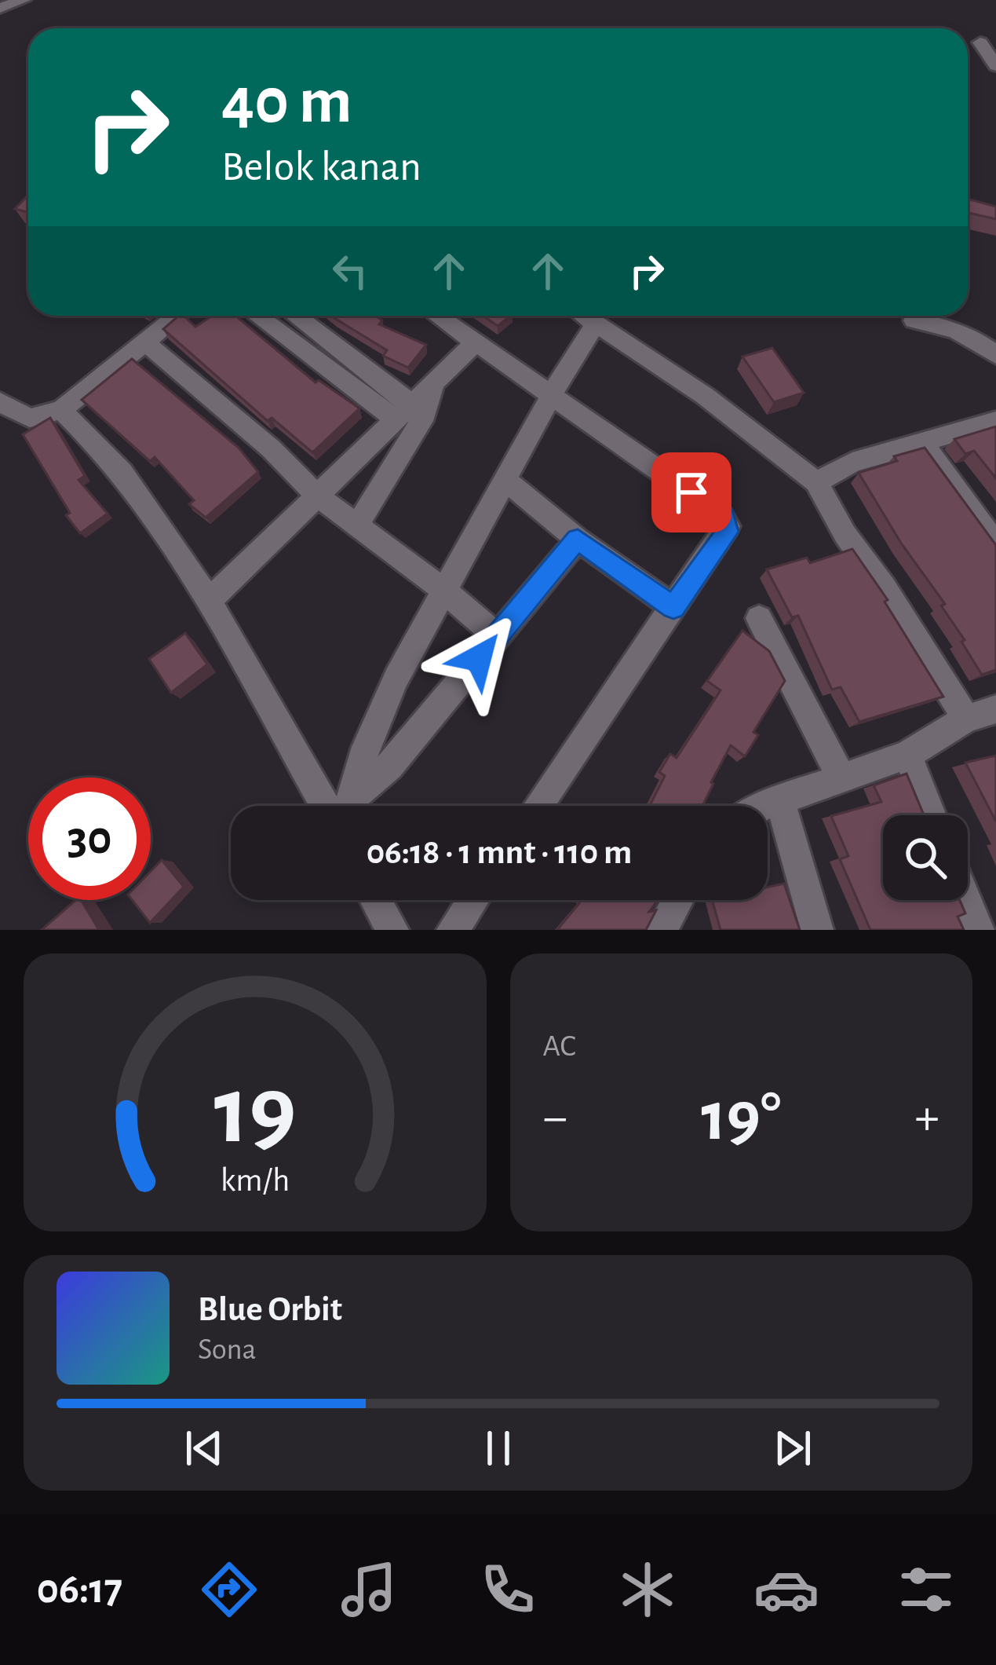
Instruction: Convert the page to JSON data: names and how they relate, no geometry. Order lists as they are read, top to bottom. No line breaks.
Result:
{"page":{"turn":["40 m","Belok kanan"],"limit":"30","trip":"06:18 · 1 mnt · 110 m","tile":"AC","heat":["−","19°","+"],"song":["Blue Orbit","Sona"],"tabs":"06:17","gauge":["19","km/h"]}}
